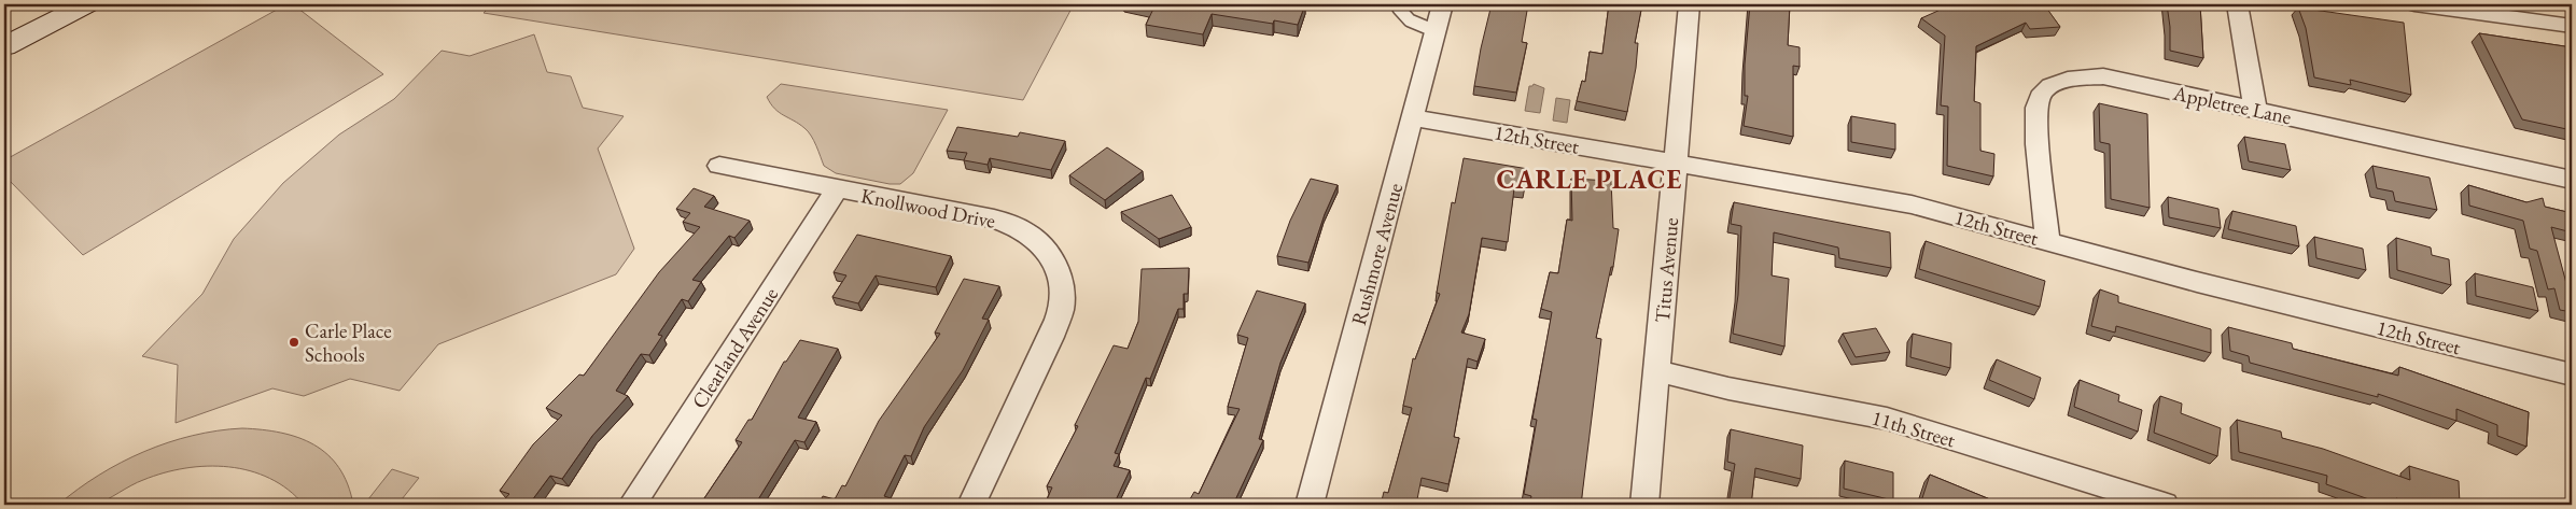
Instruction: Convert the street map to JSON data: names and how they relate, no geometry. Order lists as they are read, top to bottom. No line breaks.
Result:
{"streets":{"street":["Appletree Lane","12th Street","Knollwood Drive","Rushmore Avenue","Titus Avenue","Clearland Avenue","11th Street"]},"crossings":[["Appletree Lane","12th Street"],["12th Street","Rushmore Avenue"],["12th Street","Titus Avenue"],["Knollwood Drive","Clearland Avenue"],["Titus Avenue","11th Street"]],"districts":["CARLE PLACE"],"places":["Carle Place Schools"]}
